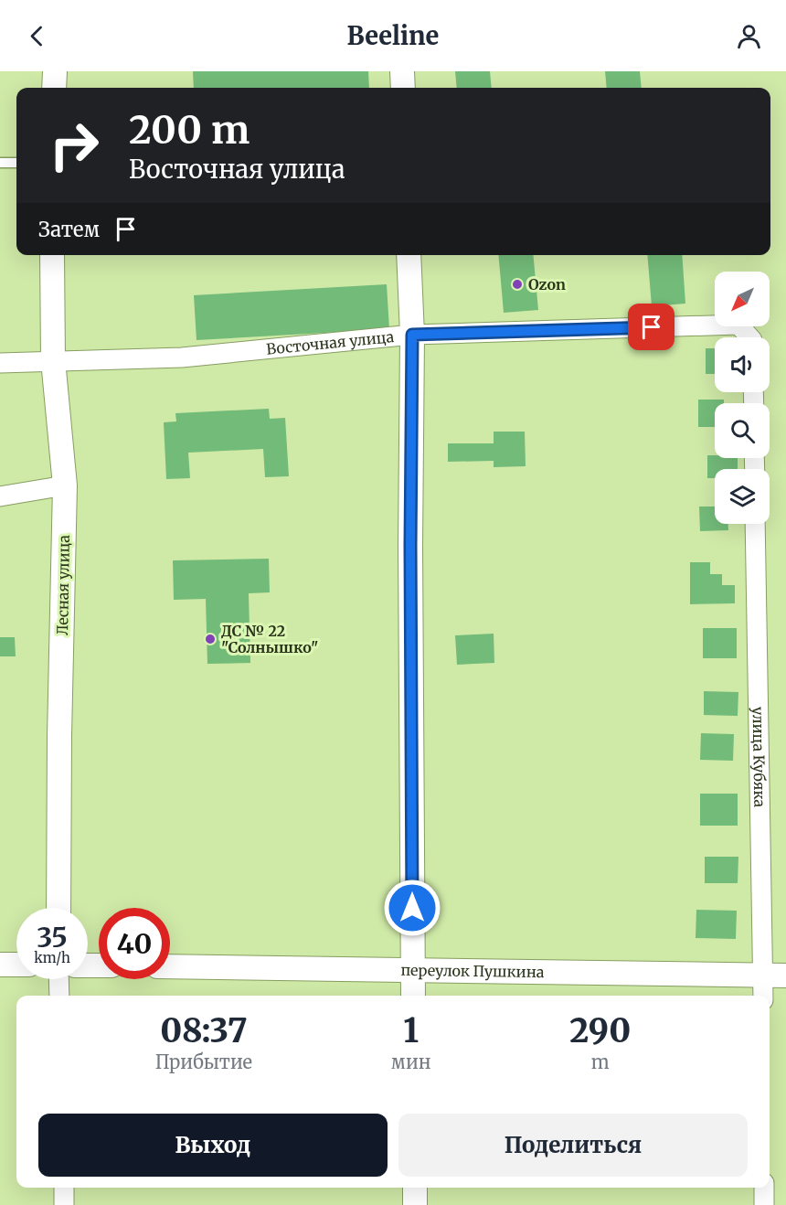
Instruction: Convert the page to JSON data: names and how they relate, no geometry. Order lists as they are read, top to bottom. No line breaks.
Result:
{"streets":{"street":["Восточная улица","Лесная улица","улица Кубяка","переулок Пушкина"]},"crossings":[["Восточная улица","Лесная улица"],["улица Кубяка","переулок Пушкина"]],"places":["Ozon","ДС № 22 \"Солнышко\""],"north":"bottom left","page":{"header":"Beeline","turn":["200 m","Восточная улица"],"then":"Затем","speed":"35 km/h","limit":"40","eta":["08:37","Прибытие","1","мин","290","m"],"buttons":["Выход","Поделиться"]}}
